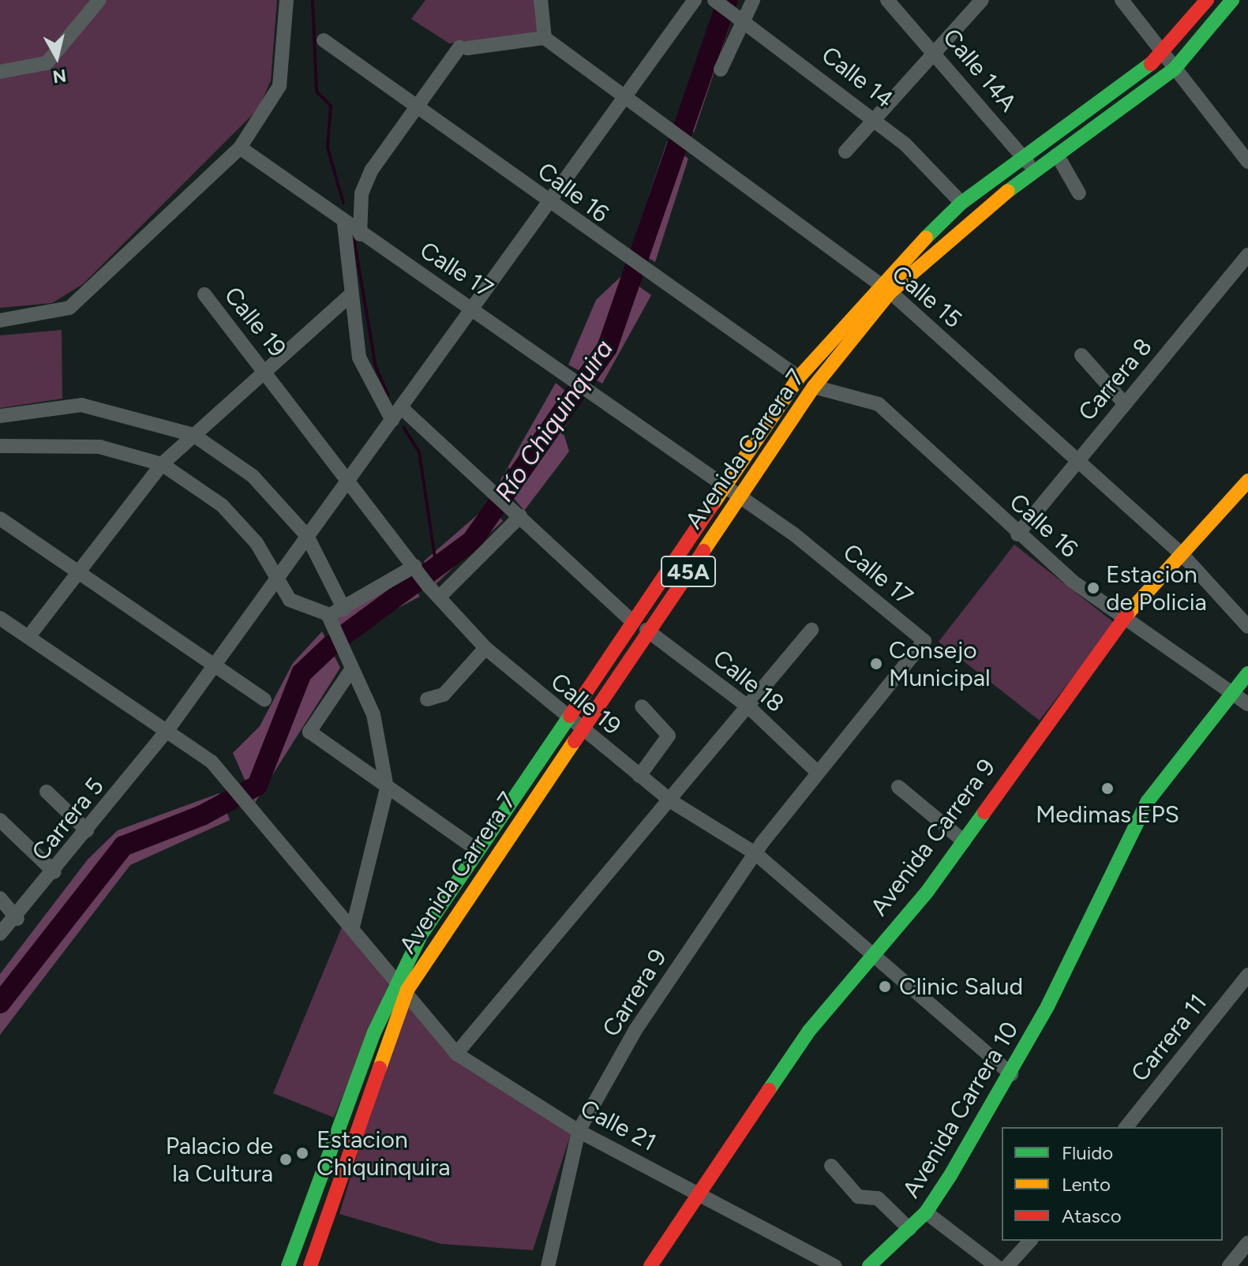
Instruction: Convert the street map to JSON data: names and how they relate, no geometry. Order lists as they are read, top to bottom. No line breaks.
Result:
{"streets":{"main road":["Avenida Carrera 7","45A","Avenida Carrera 9","Avenida Carrera 10"],"street":["Calle 14A","Calle 14","Calle 16","Calle 17","Calle 15","Calle 19","Carrera 8","Calle 18","Carrera 5","Carrera 9","Carrera 11","Calle 21"]},"crossings":[["Calle 14A","Avenida Carrera 7"],["Calle 14","Avenida Carrera 7"],["Calle 16","Carrera 8"],["Calle 16","Avenida Carrera 7"],["Calle 16","Carrera 5"],["Calle 16","Avenida Carrera 9"],["Calle 16","Avenida Carrera 10"],["Calle 17","Avenida Carrera 7"],["Calle 17","Calle 18"],["Calle 17","Carrera 5"],["Calle 17","Carrera 9"],["Calle 15","Carrera 8"],["Calle 15","Avenida Carrera 7"],["Calle 15","Carrera 5"],["Calle 15","Avenida Carrera 9"],["Calle 19","Avenida Carrera 7"],["Calle 19","Carrera 5"],["Calle 19","Avenida Carrera 9"],["Calle 19","Carrera 9"],["Calle 19","Avenida Carrera 10"],["Avenida Carrera 7","Calle 18"],["Avenida Carrera 7","Calle 21"],["Calle 18","Carrera 9"],["Carrera 5","Calle 21"],["Avenida Carrera 9","Calle 21"],["Carrera 9","Calle 21"]],"water":["Río Chiquinquira"],"places":["Estacion de Policia","Consejo Municipal","Medimas EPS","Clinic Salud","Estacion Chiquinquira","Palacio de la Cultura"],"legend":["Fluido","Lento","Atasco"],"north":"bottom"}
